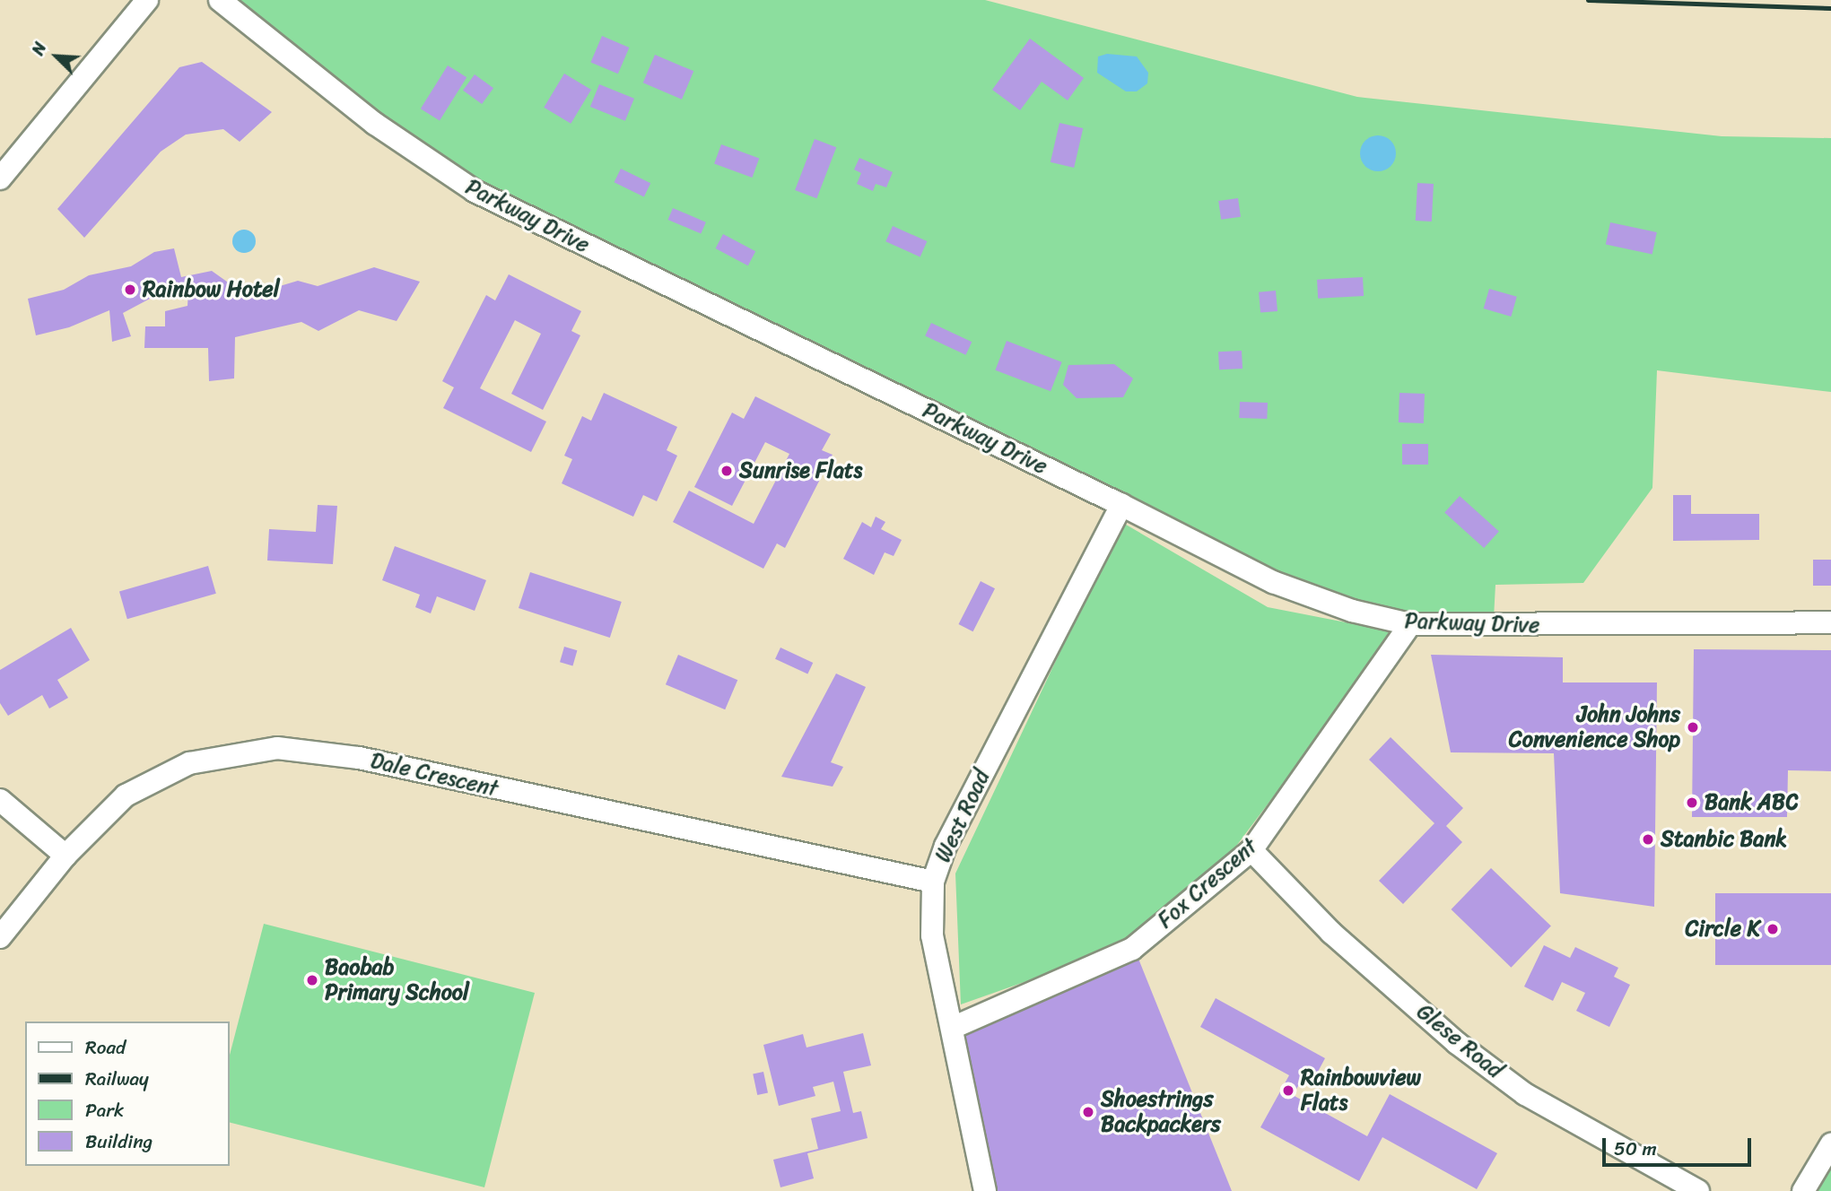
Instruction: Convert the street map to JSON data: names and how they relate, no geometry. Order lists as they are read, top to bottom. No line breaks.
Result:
{"streets":{"street":["Parkway Drive","Dale Crescent","West Road","Fox Crescent","Glese Road"]},"crossings":[["Parkway Drive","West Road"],["Parkway Drive","Fox Crescent"],["Dale Crescent","West Road"],["West Road","Fox Crescent"],["Fox Crescent","Glese Road"]],"places":["Rainbow Hotel","Sunrise Flats","John Johns Convenience Shop","Bank ABC","Stanbic Bank","Circle K","Baobab Primary School","Rainbowview Flats","Shoestrings Backpackers"],"legend":["Road","Railway","Park","Building"],"scale_bar":"50 m","north":"top left"}
